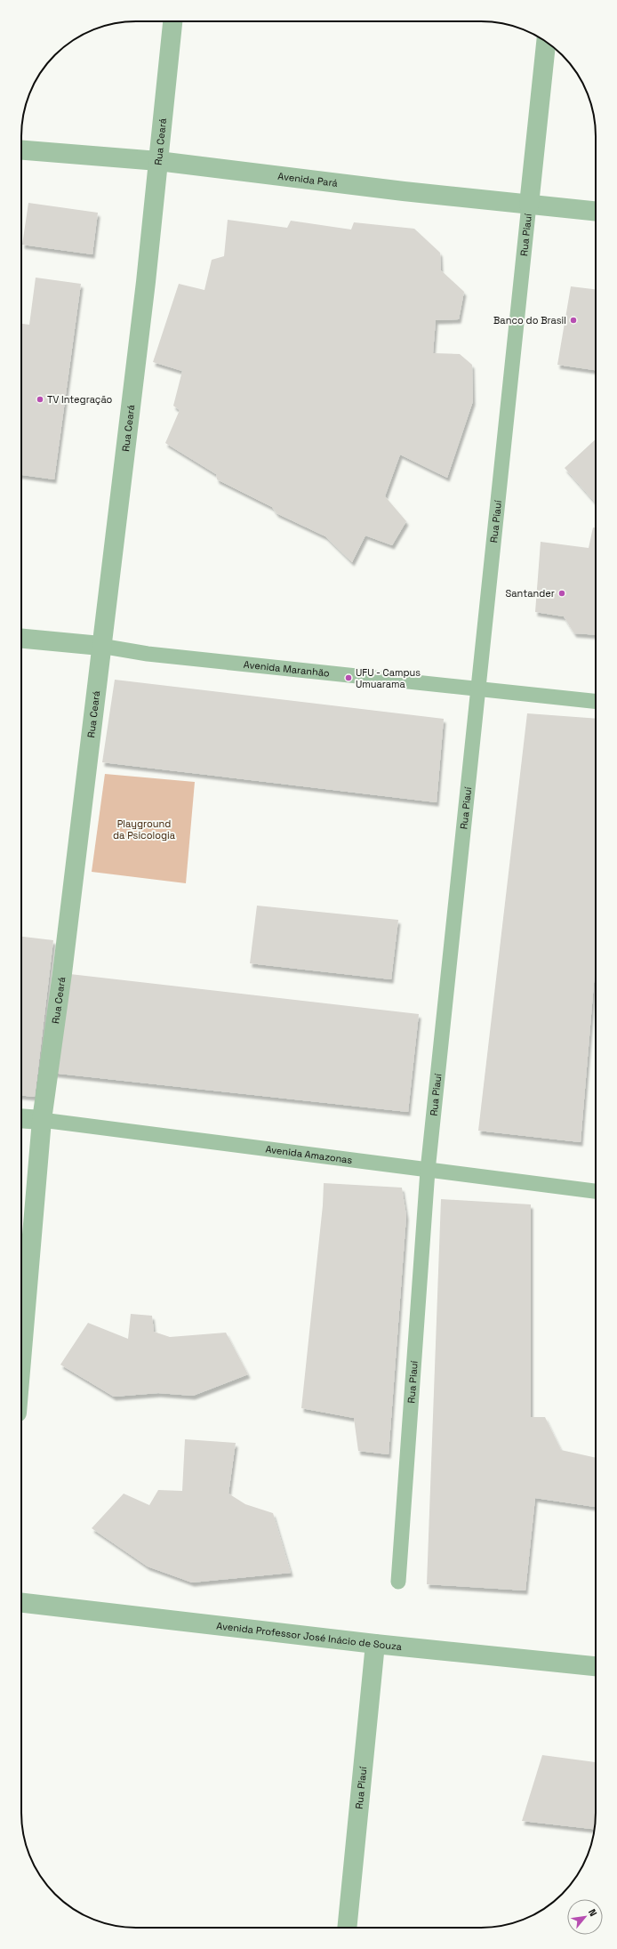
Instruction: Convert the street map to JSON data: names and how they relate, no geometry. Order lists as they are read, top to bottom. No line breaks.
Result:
{"streets":{"street":["Rua Ceará","Avenida Pará","Rua Piauí","Avenida Maranhão","Avenida Amazonas","Avenida Professor José Inácio de Souza"]},"crossings":[["Rua Ceará","Avenida Pará"],["Rua Ceará","Avenida Maranhão"],["Rua Ceará","Avenida Amazonas"],["Avenida Pará","Rua Piauí"],["Rua Piauí","Avenida Maranhão"],["Rua Piauí","Avenida Amazonas"],["Rua Piauí","Avenida Professor José Inácio de Souza"]],"parks":["Playground da Psicologia"],"places":["Banco do Brasil","TV Integração","Santander","UFU - Campus Umuarama"],"north":"top right"}
